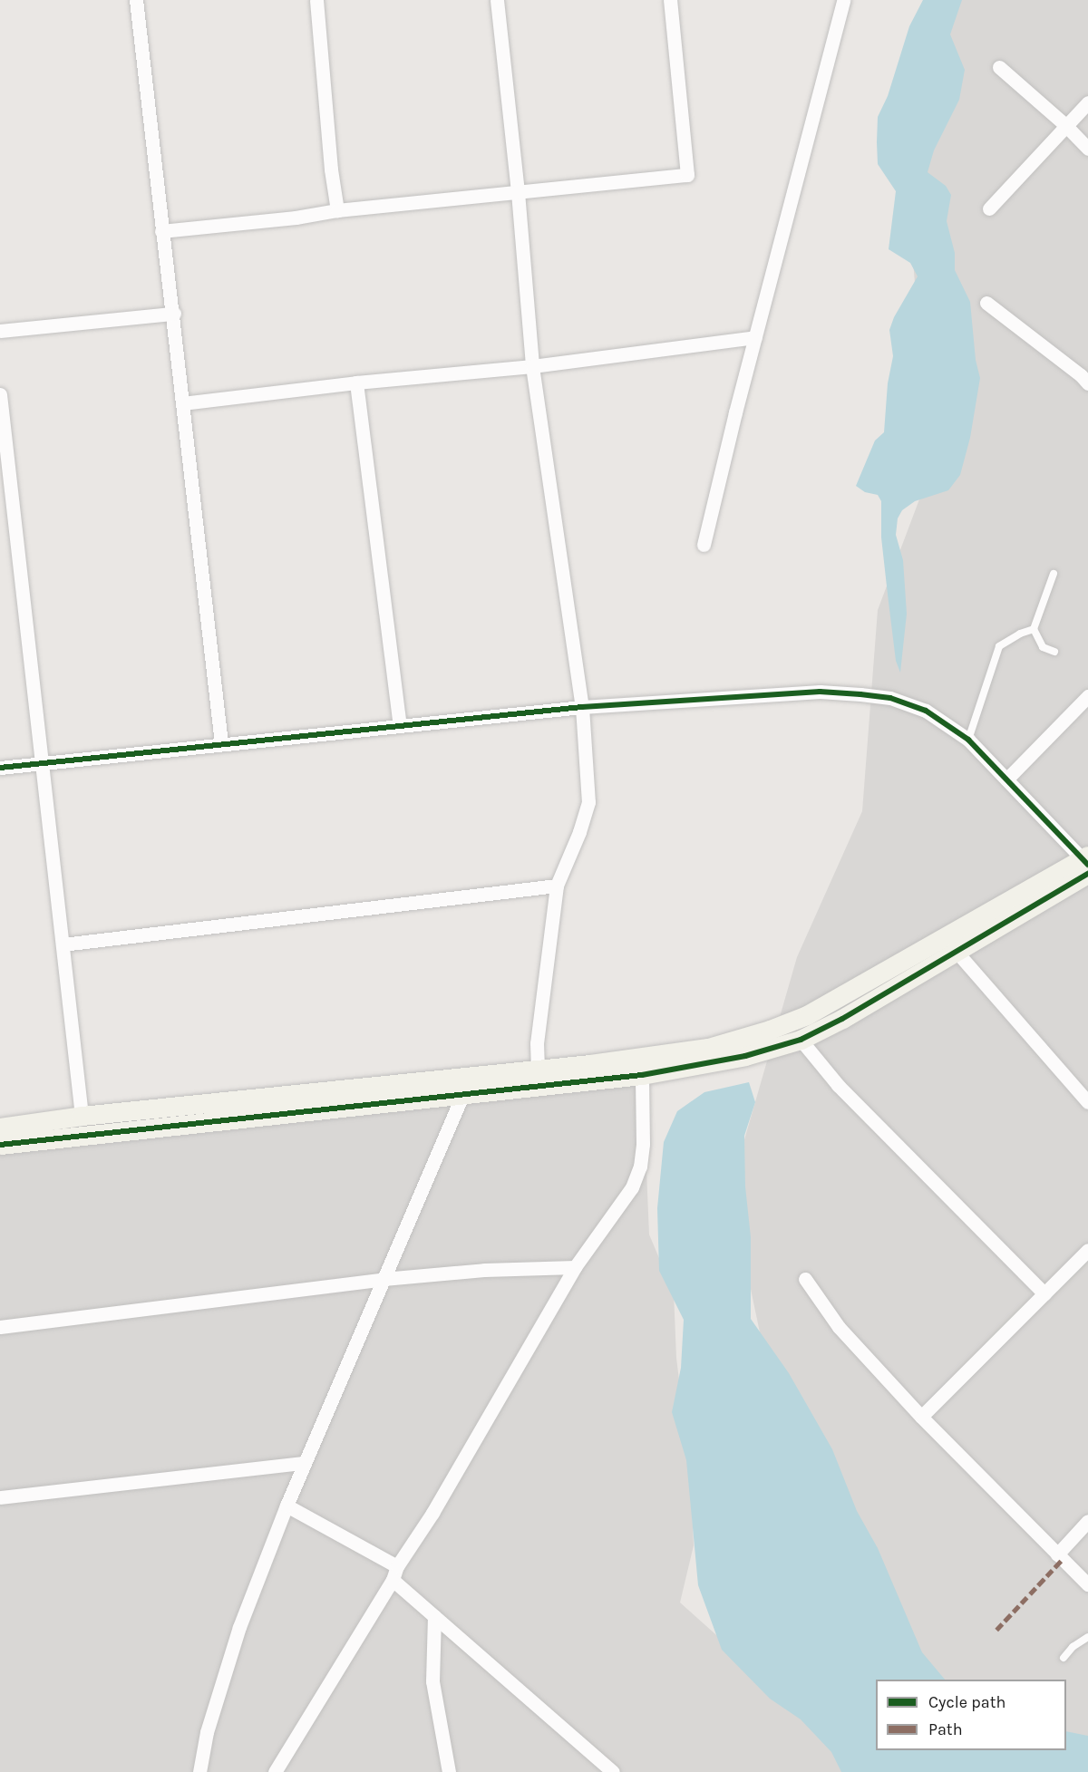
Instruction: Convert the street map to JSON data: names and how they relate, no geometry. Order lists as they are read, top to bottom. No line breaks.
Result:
{"legend":["Cycle path","Path"]}
